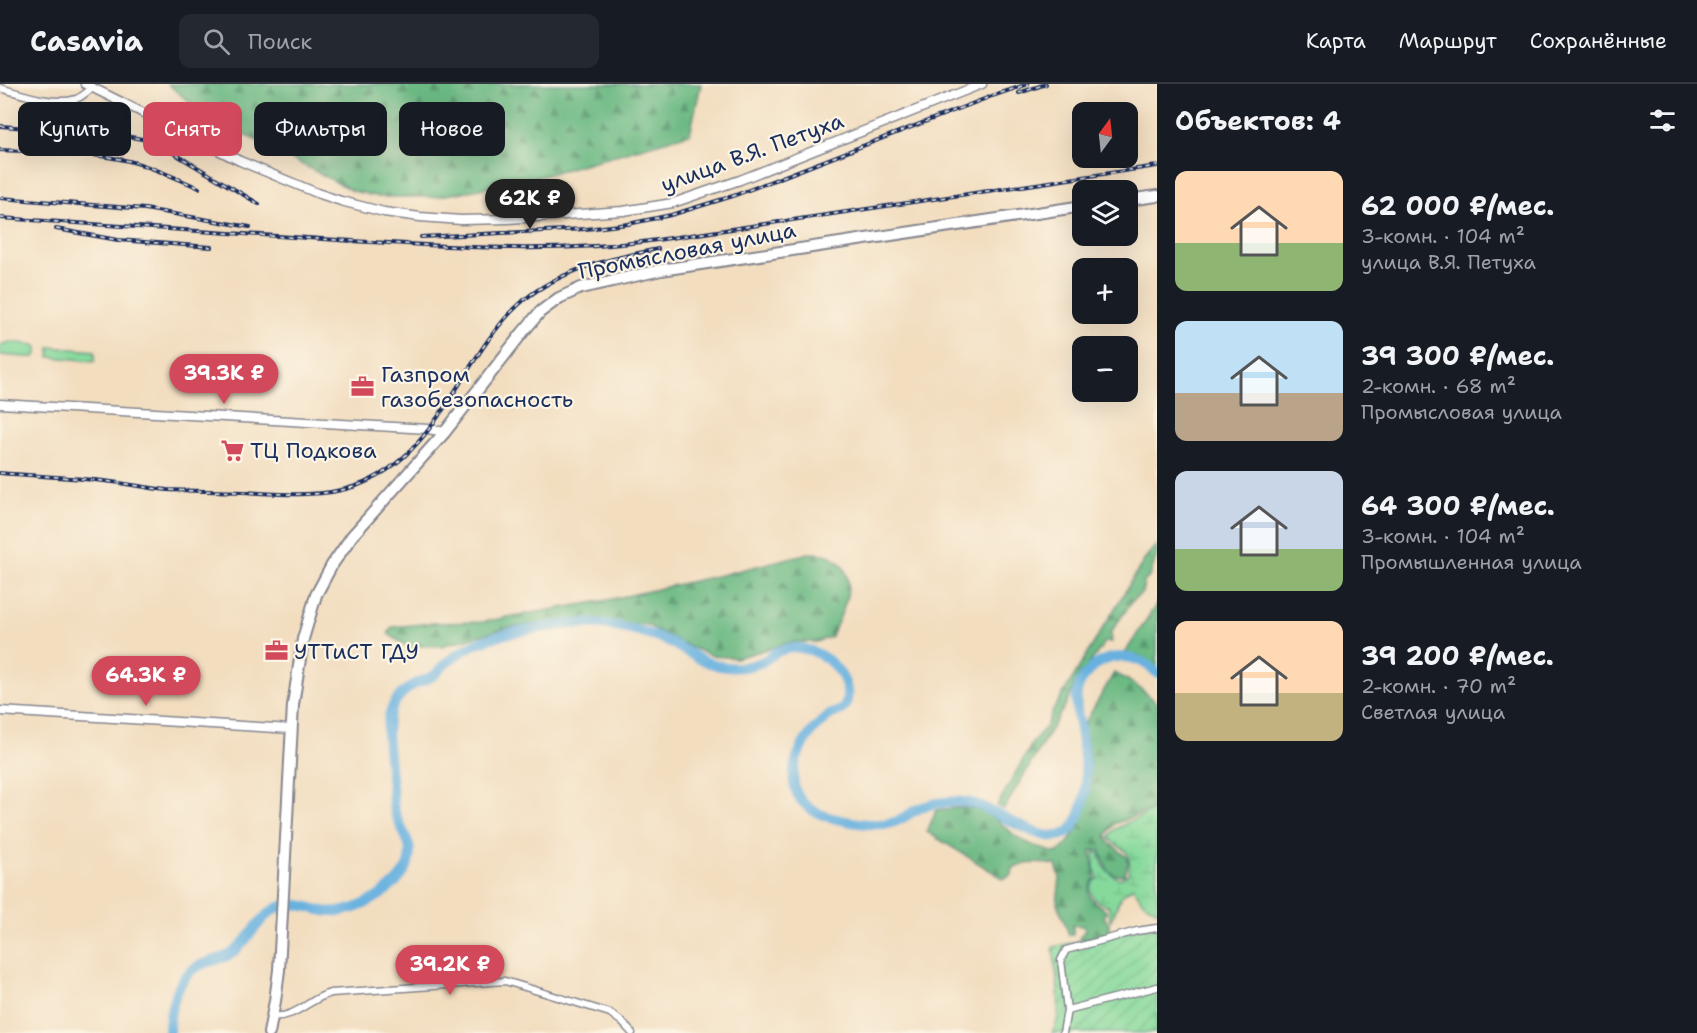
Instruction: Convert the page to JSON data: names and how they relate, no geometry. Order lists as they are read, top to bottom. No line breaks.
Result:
{"streets":{"highway":["Промысловая улица"],"street":["улица В.Я. Петуха"]},"places":{"office":["Газпром газобезопасность","УТТиСТ ГДУ"],"supermarket":["ТЦ Подкова"]},"north":"top","page":{"header":"Casavia","search":"Поиск","nav":["Карта","Маршрут","Сохранённые"],"heading":"Объектов: 4","map_buttons":["+","−"],"chip":["Купить","Снять","Фильтры","Новое"],"list":[{"name":"62 000 ₽/мес.","note":"3-комн. · 104 m² · улица В.Я. Петуха"},{"name":"39 300 ₽/мес.","note":"2-комн. · 68 m² · Промысловая улица"},{"name":"64 300 ₽/мес.","note":"3-комн. · 104 m² · Промышленная улица"},{"name":"39 200 ₽/мес.","note":"2-комн. · 70 m² · Светлая улица"}],"price":["62K ₽","39.3K ₽","64.3K ₽","39.2K ₽"]}}
